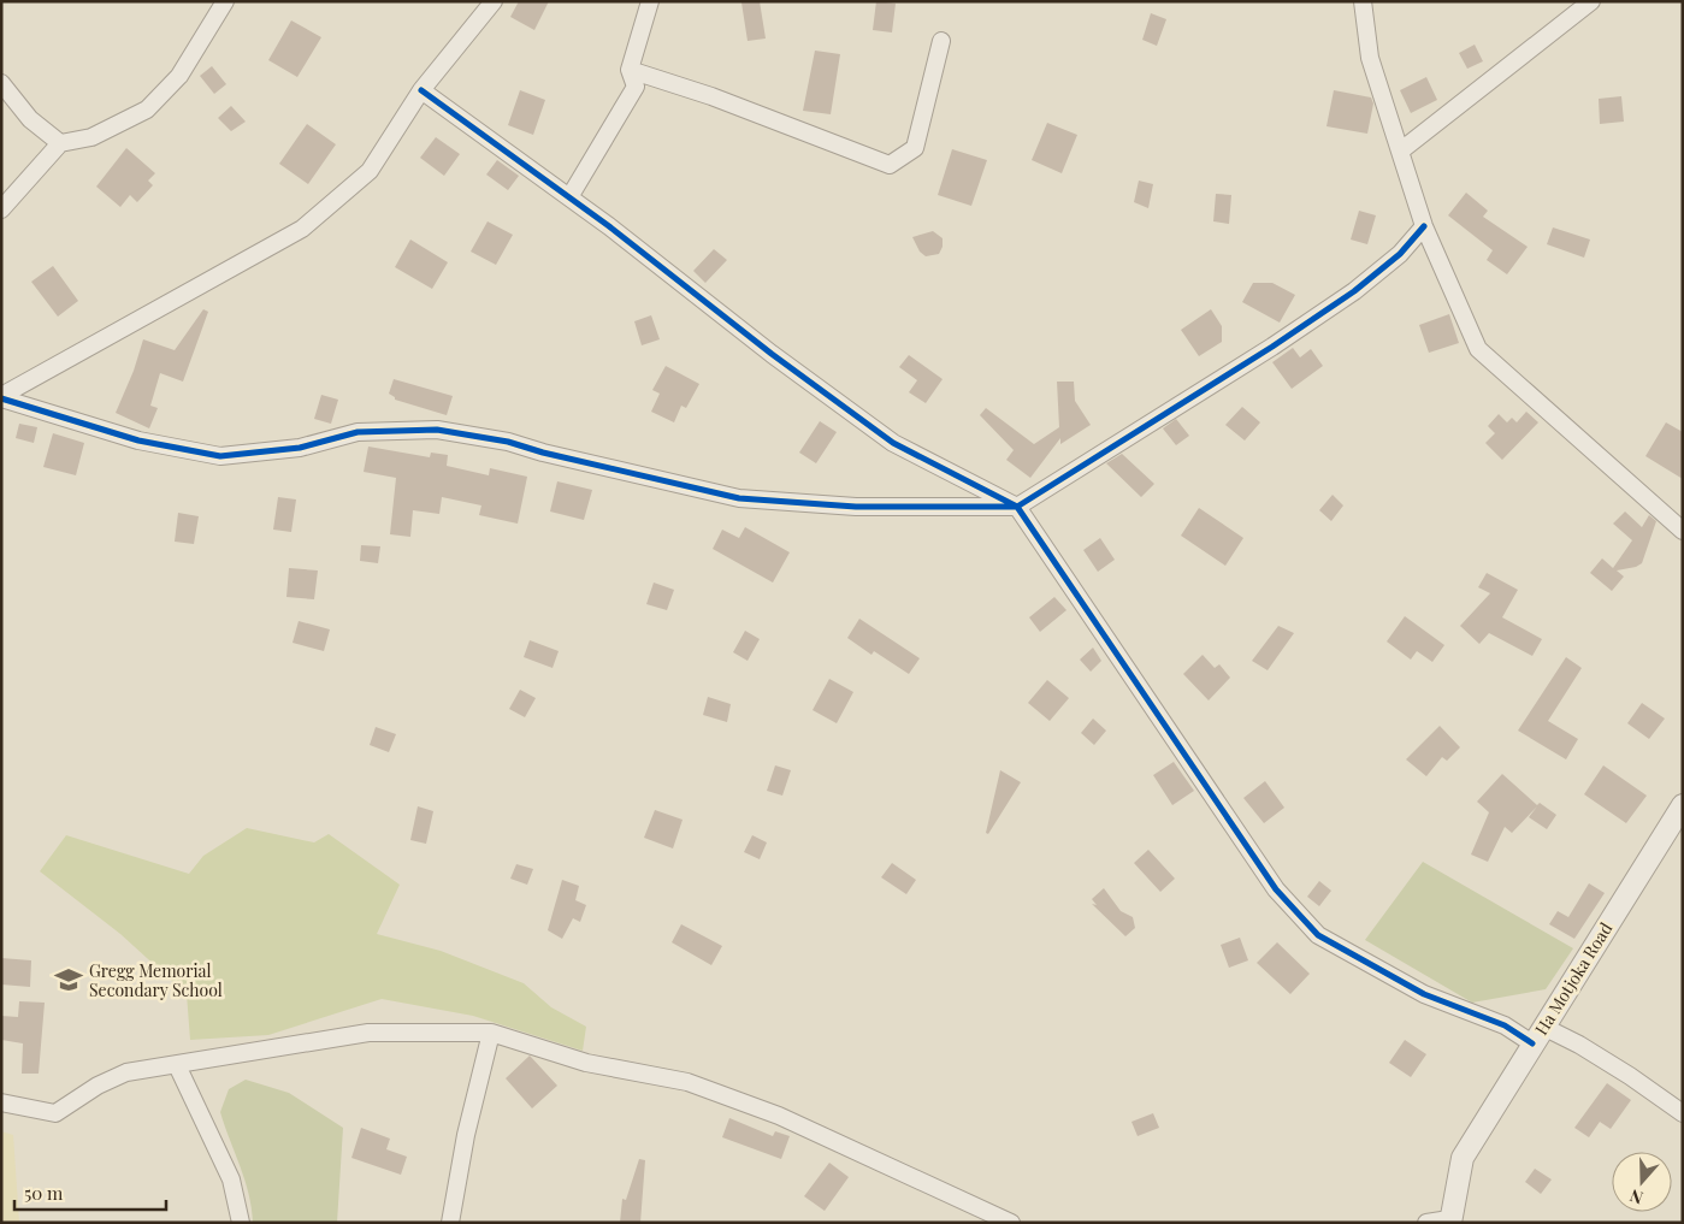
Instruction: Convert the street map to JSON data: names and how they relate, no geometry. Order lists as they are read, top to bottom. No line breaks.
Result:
{"streets":{"street":["Ha Motjoka Road"]},"places":{"school or university":["Gregg Memorial Secondary School"]},"scale_bar":"50 m","north":"bottom"}
